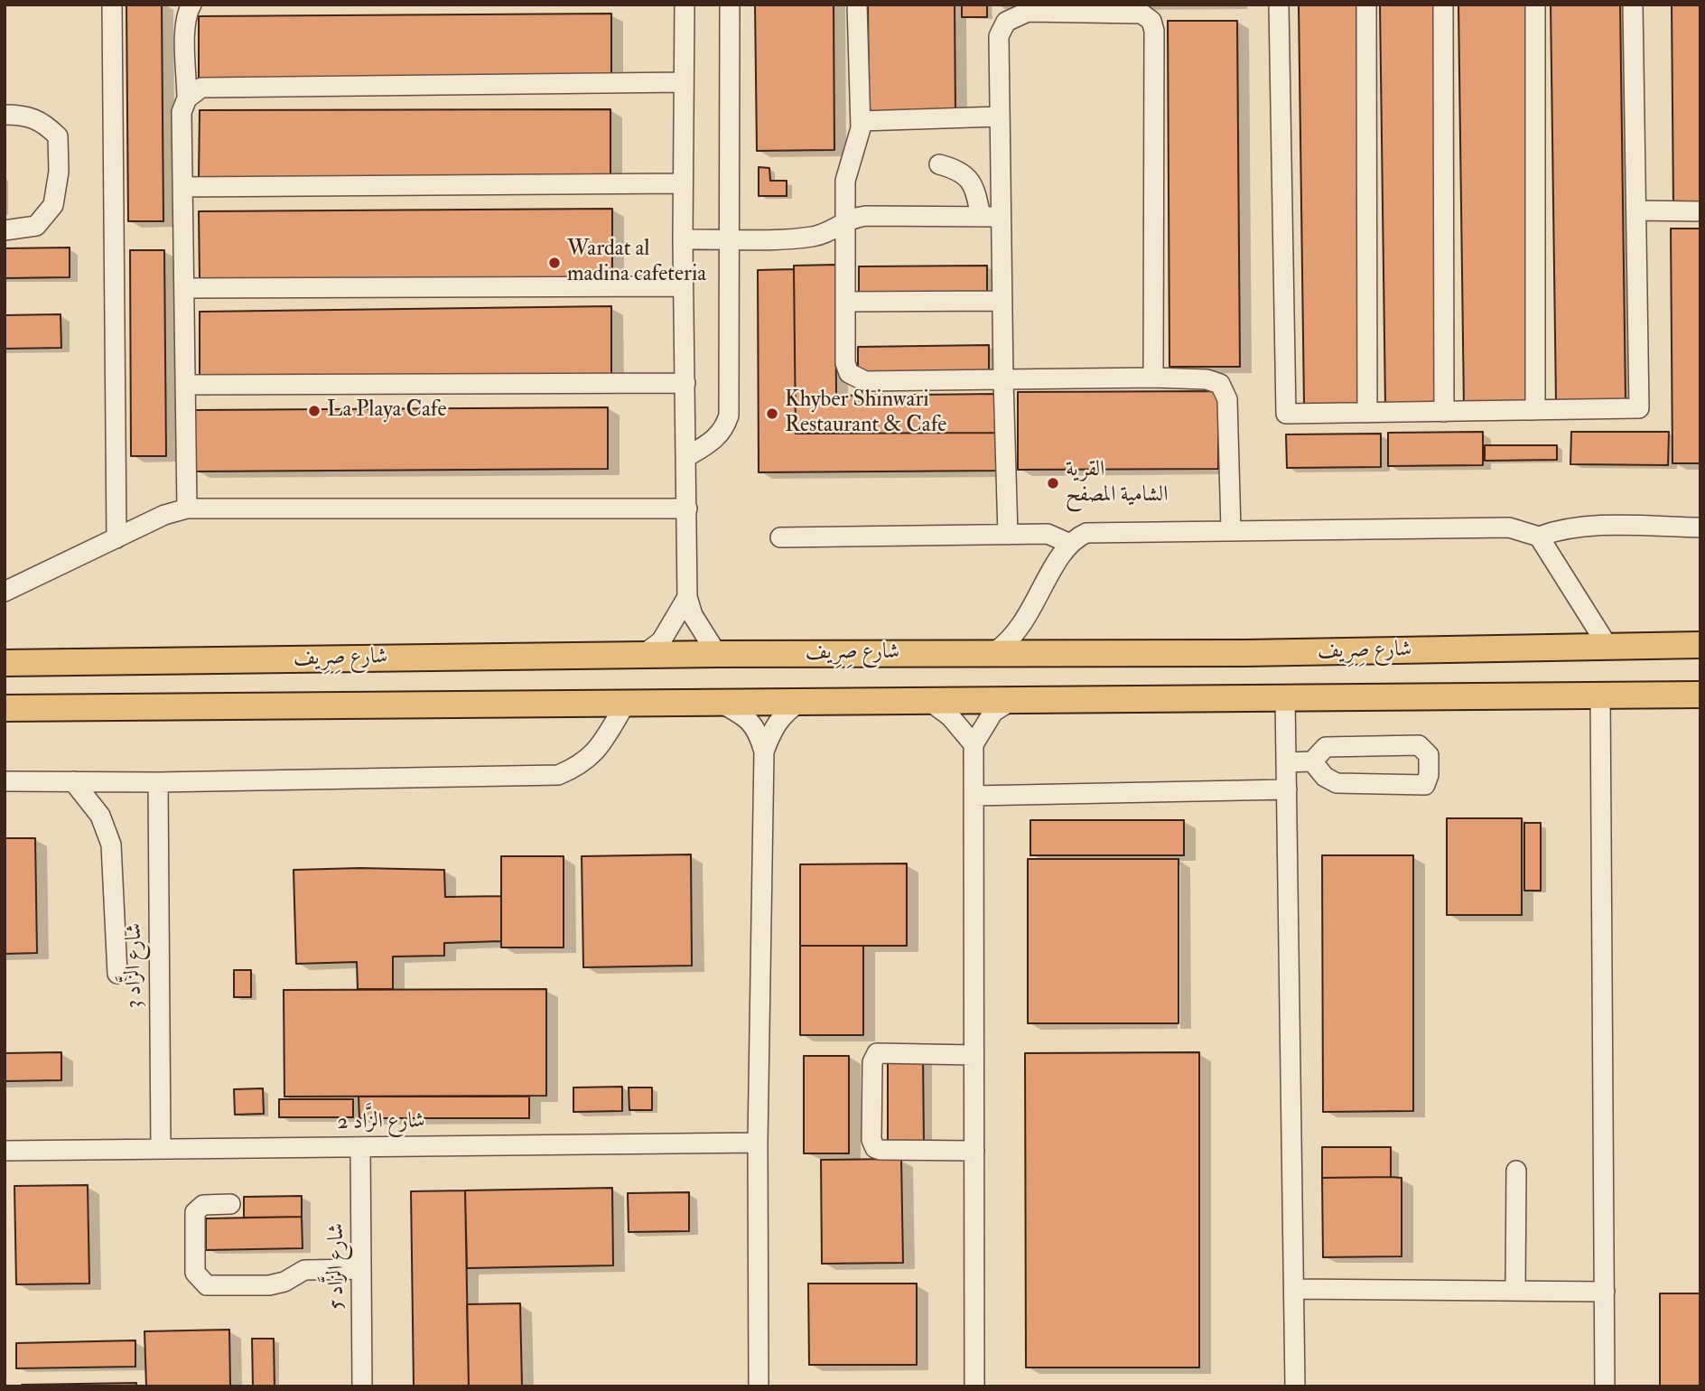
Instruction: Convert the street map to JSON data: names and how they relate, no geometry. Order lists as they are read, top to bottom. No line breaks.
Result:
{"streets":{"main road":["شارع صِرِيف"],"street":["شارع الزَّاد 3","شارع الزَّاد 2","شارع الزَّاد 5"]},"crossings":[["شارع الزَّاد 3","شارع الزَّاد 2"],["شارع الزَّاد 2","شارع الزَّاد 5"]],"places":["Wardat al madina cafeteria","La Playa Cafe","Khyber Shinwari Restaurant & Cafe","القرية الشامية المصفح"]}
